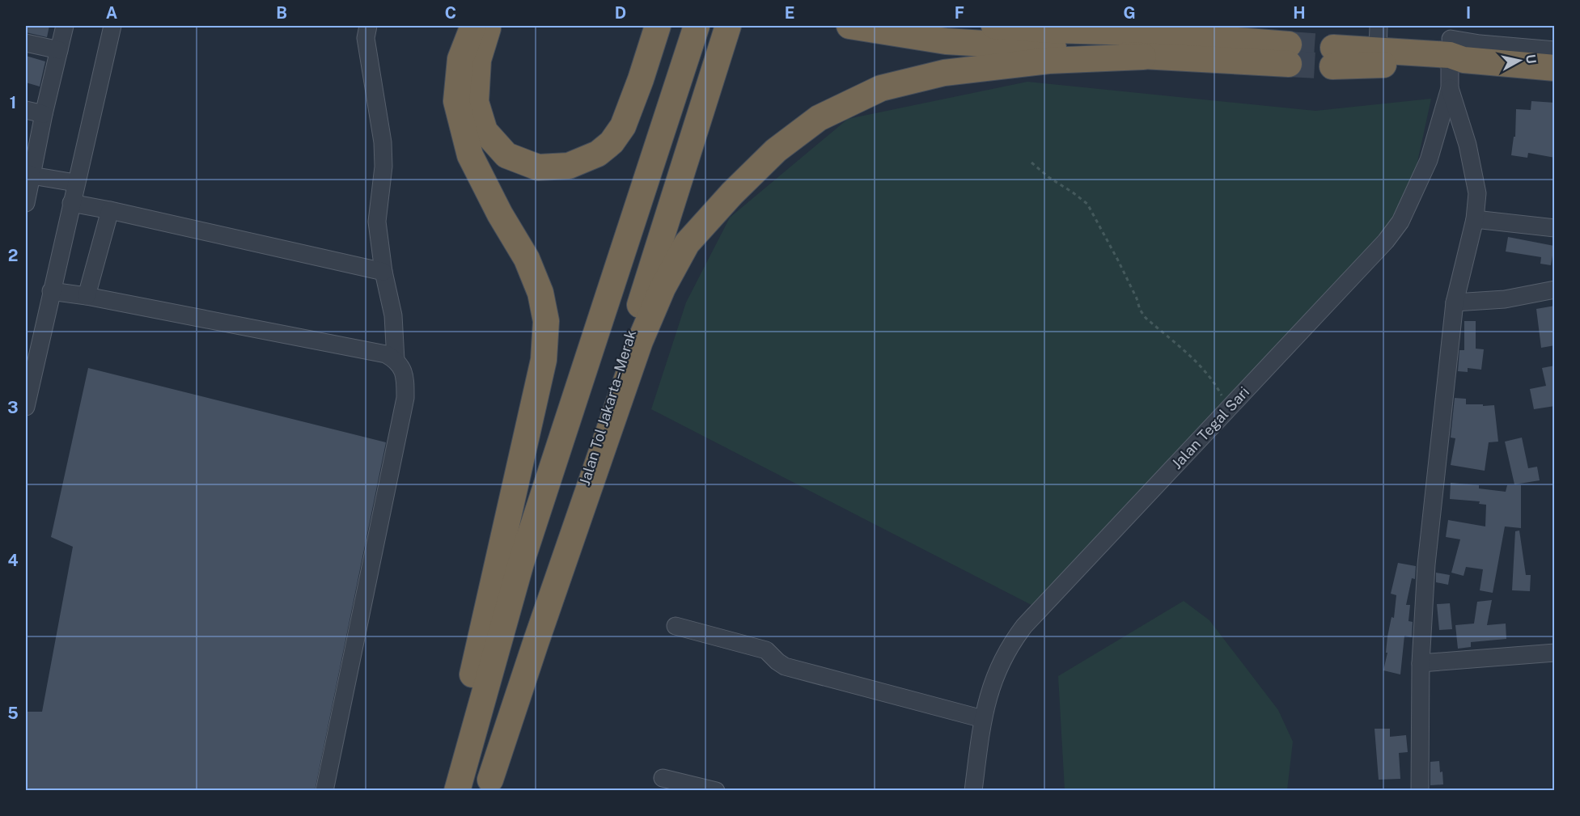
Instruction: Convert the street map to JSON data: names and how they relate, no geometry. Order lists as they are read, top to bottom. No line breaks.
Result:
{"streets":{"highway":["Jalan Tol Jakarta–Merak"],"street":["Jalan Tegal Sari"]},"north":"right","grid":{"columns":["A","B","C","D","E","F","G","H","I"],"rows":["1","2","3","4","5"]}}
